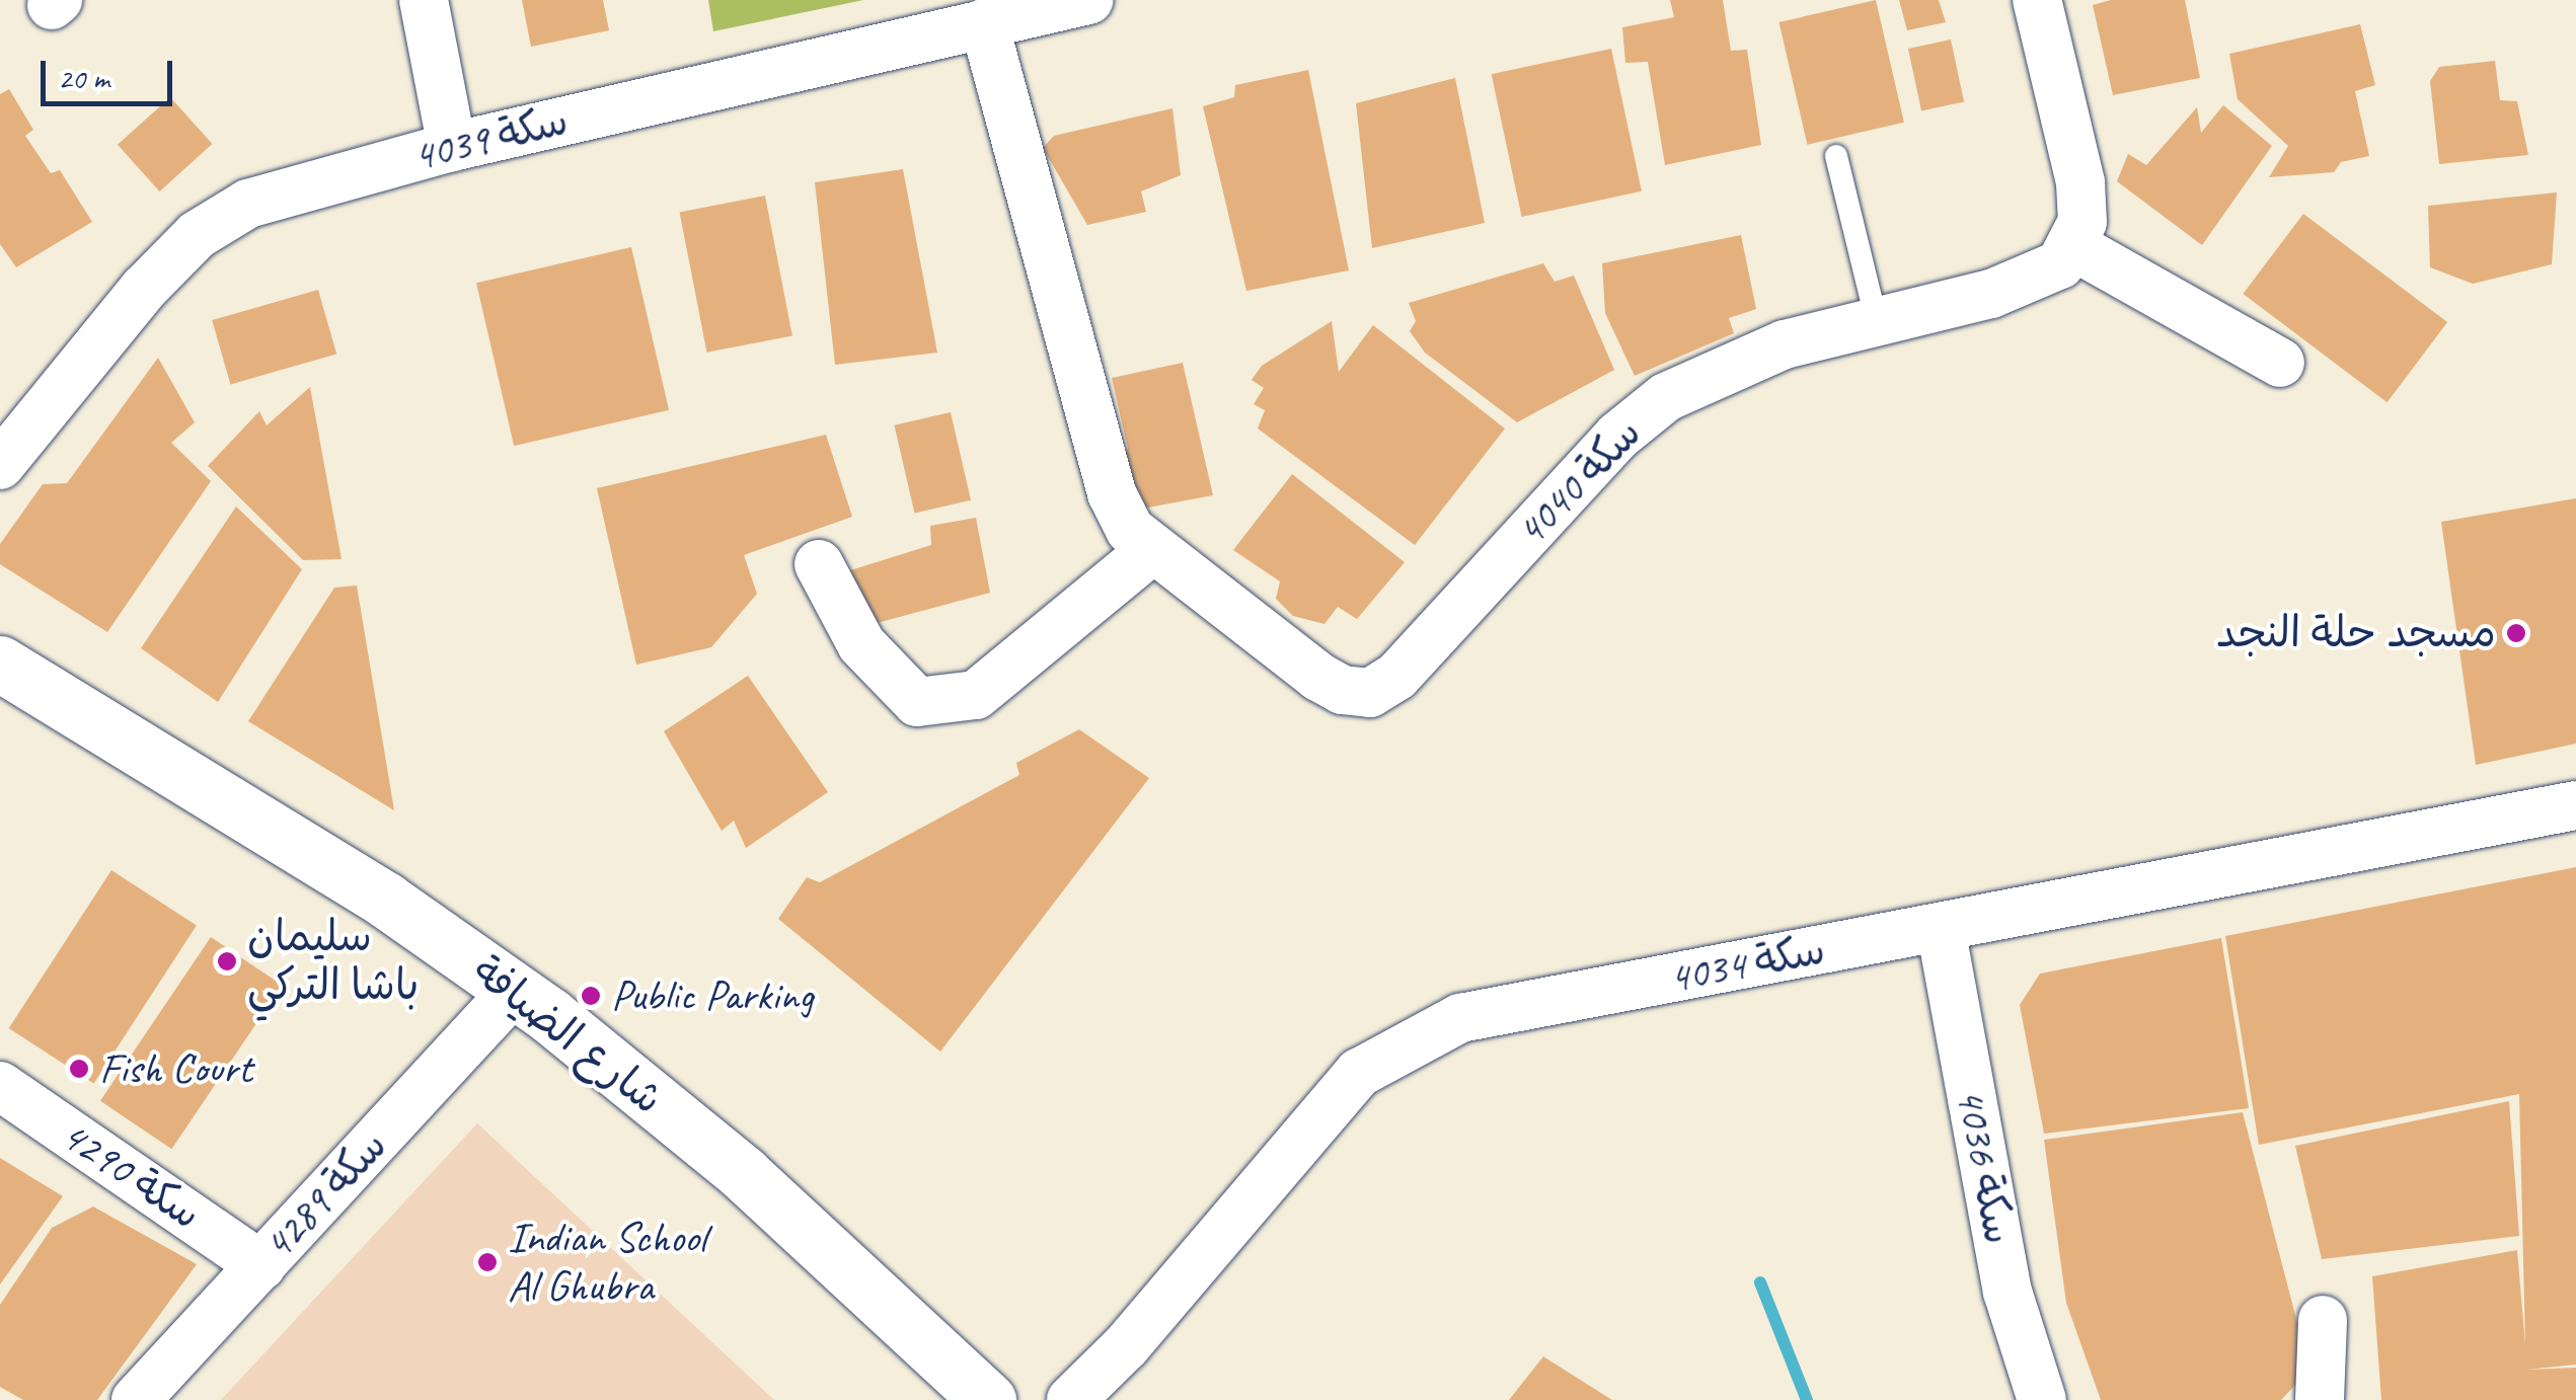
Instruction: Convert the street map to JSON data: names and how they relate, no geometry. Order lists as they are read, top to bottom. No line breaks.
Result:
{"streets":{"street":["سكة 4039","سكة 4040","سكة 4034","شارع الضيافة","سكة 4036","سكة 4290","سكة 4289"]},"crossings":[["سكة 4039","سكة 4040"],["سكة 4034","سكة 4036"],["شارع الضيافة","سكة 4289"],["سكة 4290","سكة 4289"]],"places":["مسجد حلة النجد","سليمان باشا التركي","Public Parking","Fish Court","Indian School Al Ghubra"],"scale_bar":"20 m"}
